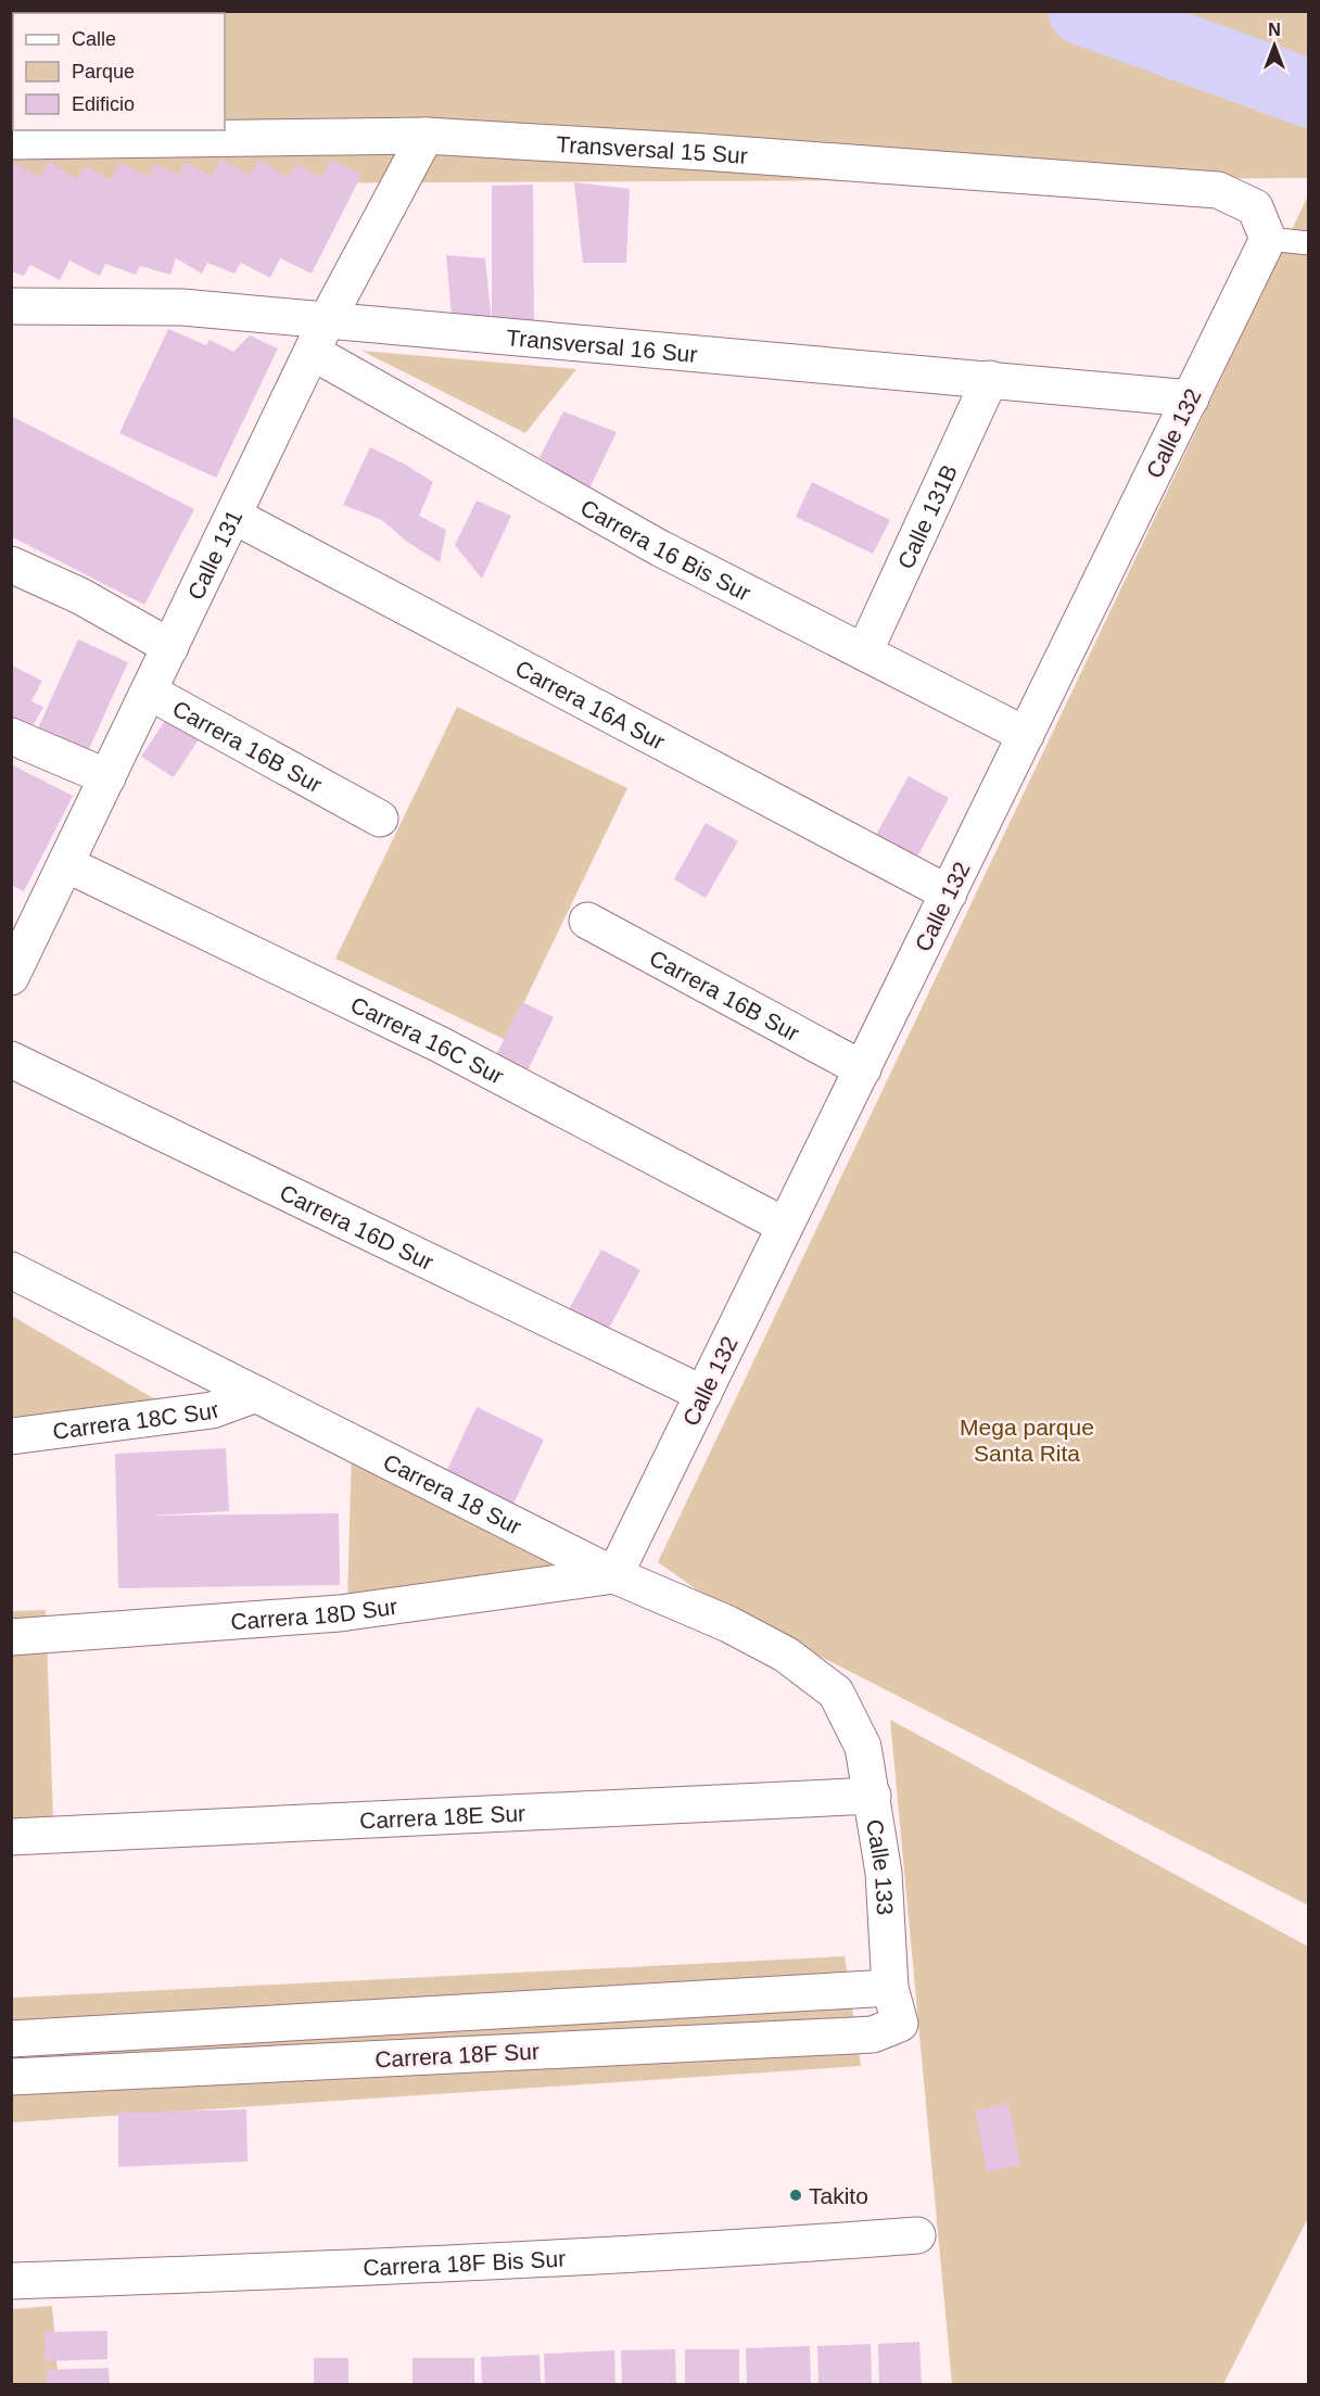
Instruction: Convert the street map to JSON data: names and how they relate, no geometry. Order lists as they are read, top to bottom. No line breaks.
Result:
{"streets":{"street":["Transversal 15 Sur","Transversal 16 Sur","Calle 132","Calle 131B","Carrera 16 Bis Sur","Calle 131","Carrera 16A Sur","Carrera 16B Sur","Carrera 16C Sur","Carrera 16D Sur","Carrera 18C Sur","Carrera 18 Sur","Carrera 18D Sur","Carrera 18E Sur","Calle 133","Carrera 18F Sur","Carrera 18F Bis Sur"]},"crossings":[["Transversal 15 Sur","Calle 132"],["Transversal 15 Sur","Calle 131"],["Transversal 16 Sur","Calle 132"],["Transversal 16 Sur","Calle 131B"],["Transversal 16 Sur","Calle 131"],["Calle 132","Carrera 16 Bis Sur"],["Calle 132","Carrera 16A Sur"],["Calle 132","Carrera 16B Sur"],["Calle 132","Carrera 16C Sur"],["Calle 132","Carrera 16D Sur"],["Calle 132","Carrera 18 Sur"],["Calle 132","Carrera 18D Sur"],["Calle 131B","Carrera 16 Bis Sur"],["Carrera 16 Bis Sur","Calle 131"],["Calle 131","Carrera 16A Sur"],["Calle 131","Carrera 16B Sur"],["Calle 131","Carrera 16C Sur"],["Carrera 18C Sur","Carrera 18 Sur"],["Carrera 18 Sur","Carrera 18D Sur"],["Carrera 18 Sur","Calle 133"],["Carrera 18E Sur","Calle 133"],["Calle 133","Carrera 18F Sur"]],"parks":["Mega parque Santa Rita"],"places":["Takito"],"legend":["Calle","Parque","Edificio"],"north":"top"}
